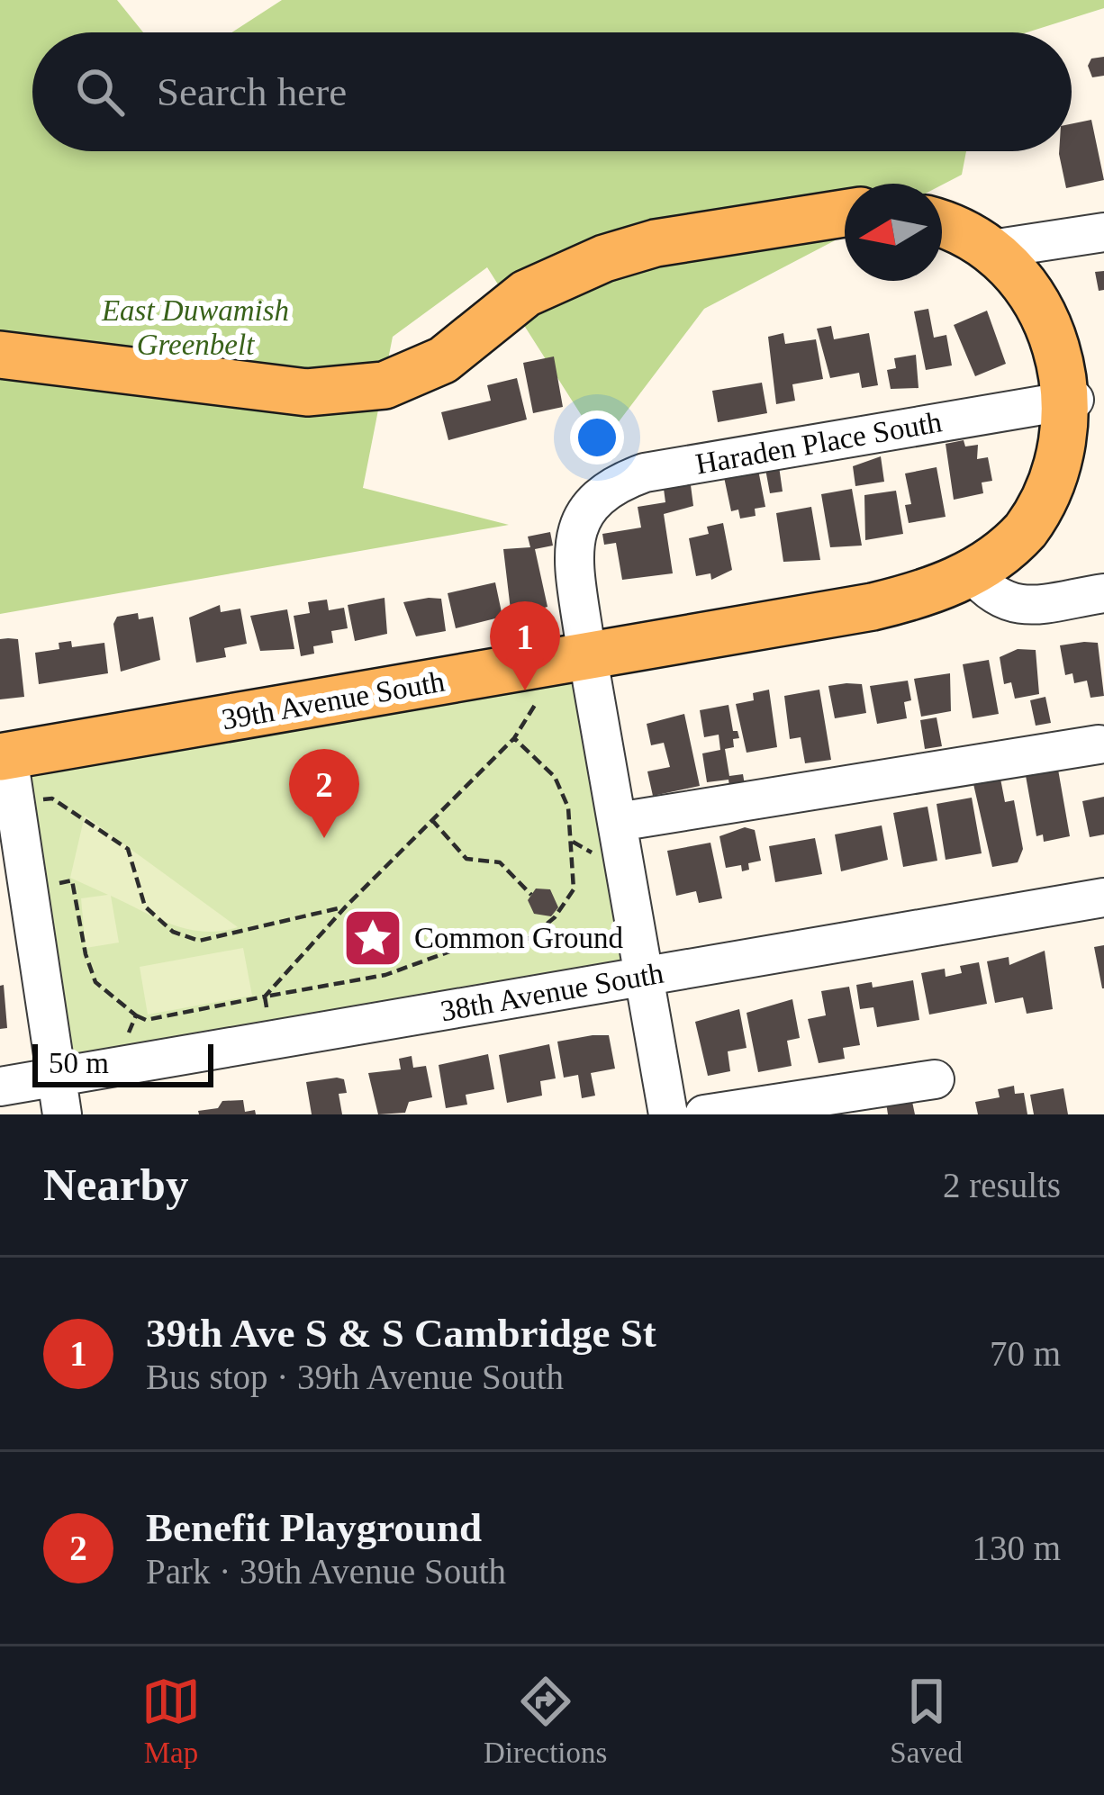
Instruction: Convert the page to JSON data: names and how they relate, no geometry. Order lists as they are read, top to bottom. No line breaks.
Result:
{"streets":{"main road":["39th Avenue South"],"street":["Haraden Place South","38th Avenue South"]},"crossings":[["Haraden Place South","39th Avenue South"]],"parks":["East Duwamish Greenbelt"],"places":{"place":["Common Ground"]},"scale_bar":"50 m","north":"left","page":{"search":"Search here","pins":["1","2"],"scale":"50 m","heading":["Nearby","2 results"],"list":[{"mark":"1","name":"39th Ave S & S Cambridge St","note":"Bus stop · 39th Avenue South","value":"70 m"},{"mark":"2","name":"Benefit Playground","note":"Park · 39th Avenue South","value":"130 m"}],"nav":["Map","Directions","Saved"]}}
